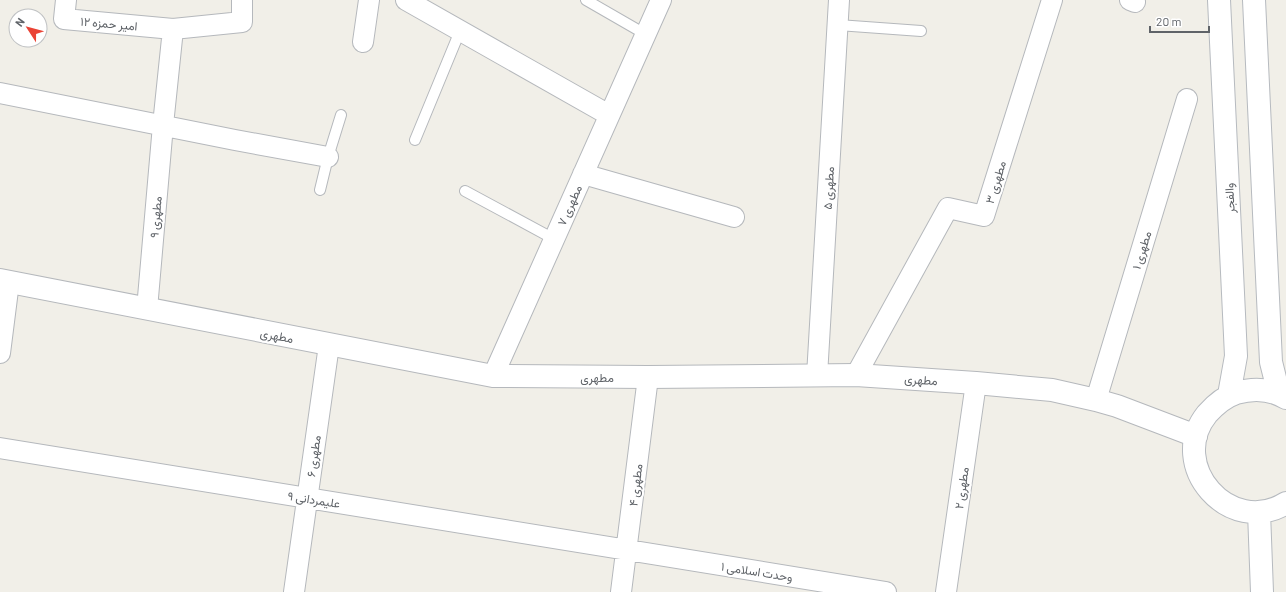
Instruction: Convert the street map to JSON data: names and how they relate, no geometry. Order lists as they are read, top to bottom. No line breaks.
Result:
{"streets":{"street":["امیر حمزه ۱۲","مطهری ۳","مطهری ۵","والفجر","مطهری ۷","مطهری ۹","مطهری ۱","مطهری","مطهری ۶","مطهری ۴","مطهری ۲","علیمردانی ۹","وحدت اسلامی ۱"]},"crossings":[["امیر حمزه ۱۲","مطهری ۹"],["مطهری ۳","مطهری"],["مطهری ۵","مطهری"],["مطهری ۷","مطهری"],["مطهری ۹","مطهری"],["مطهری ۱","مطهری"],["مطهری","مطهری ۶"],["مطهری","مطهری ۴"],["مطهری","مطهری ۲"],["مطهری ۶","علیمردانی ۹"],["مطهری ۴","علیمردانی ۹"],["مطهری ۴","وحدت اسلامی ۱"],["علیمردانی ۹","وحدت اسلامی ۱"]],"scale_bar":"20 m","north":"top left"}
